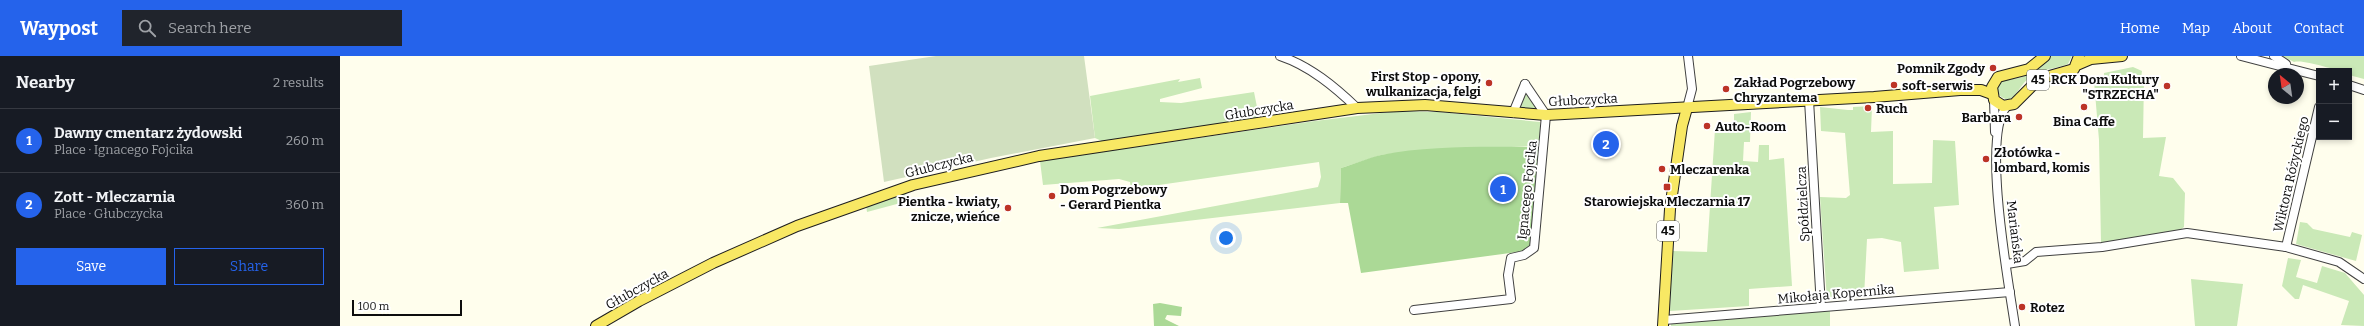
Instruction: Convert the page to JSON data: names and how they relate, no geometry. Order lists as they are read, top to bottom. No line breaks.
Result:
{"streets":{"main road":["45","Głubczycka"],"street":["Wiktora Różyckiego","Ignacego Fojcika","Spółdzielcza","Mariańska","Mikołaja Kopernika"]},"crossings":[["45","Głubczycka"],["45","Mariańska"],["45","Mikołaja Kopernika"],["Głubczycka","Ignacego Fojcika"],["Głubczycka","Spółdzielcza"],["Głubczycka","Mariańska"],["Spółdzielcza","Mikołaja Kopernika"],["Mariańska","Mikołaja Kopernika"]],"places":{"other":["Pomnik Zgody","First Stop - opony, wulkanizacja, felgi","soft-serwis","RCK Dom Kultury \"STRZECHA\"","Zakład Pogrzebowy Chryzantema","Bina Caffe","Ruch","Barbara","Auto-Room","Złotówka - lombard, komis","Mleczarenka","Dom Pogrzebowy - Gerard Pientka","Pientka - kwiaty, znicze, wieńce","Rotez"],"transit":["Starowiejska Mleczarnia 17"]},"scale_bar":"100 m","north":"top left","page":{"header":"Waypost","search":"Search here","nav":["Home","Map","About","Contact"],"heading":["Nearby","2 results"],"map_buttons":["+","−"],"list":[{"mark":"1","name":"Dawny cmentarz żydowski","note":"Place · Ignacego Fojcika","value":"260 m"},{"mark":"2","name":"Zott - Mleczarnia","note":"Place · Głubczycka","value":"360 m"}],"pins":["2","1"],"buttons":["Save","Share"],"scale":"100 m"}}
